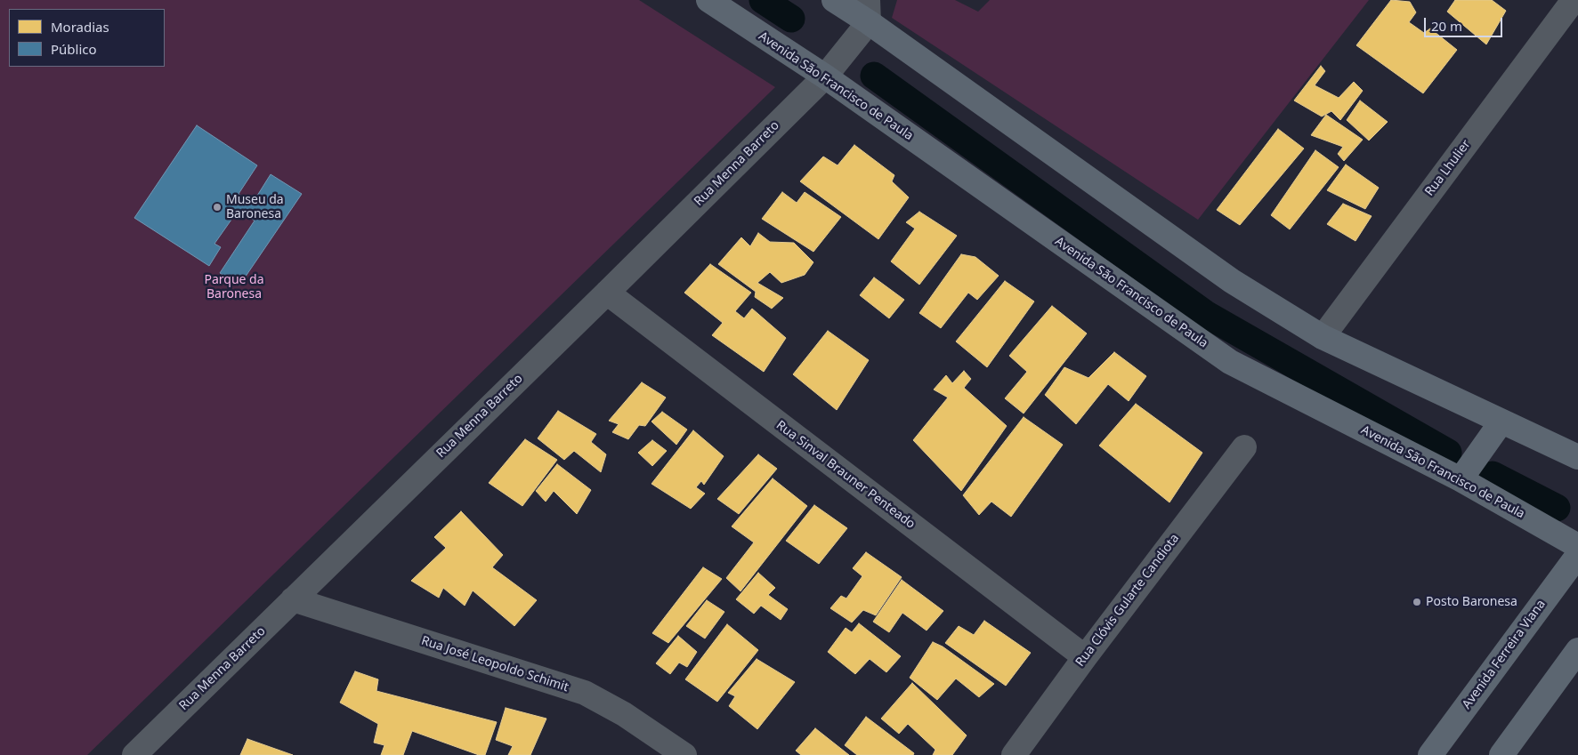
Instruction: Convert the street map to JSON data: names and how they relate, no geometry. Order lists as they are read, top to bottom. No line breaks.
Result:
{"streets":{"main road":["Avenida São Francisco de Paula","Avenida Ferreira Viana"],"street":["Rua Menna Barreto","Rua Lhulier","Rua Sinval Brauner Penteado","Rua Clóvis Gularte Candiota","Rua José Leopoldo Schimit"]},"crossings":[["Avenida São Francisco de Paula","Rua Menna Barreto"],["Rua Menna Barreto","Rua Sinval Brauner Penteado"],["Rua Menna Barreto","Rua José Leopoldo Schimit"],["Rua Sinval Brauner Penteado","Rua Clóvis Gularte Candiota"]],"parks":["Parque da Baronesa"],"places":["Museu da Baronesa","Posto Baronesa"],"legend":["Moradias","Público"],"scale_bar":"20 m"}
